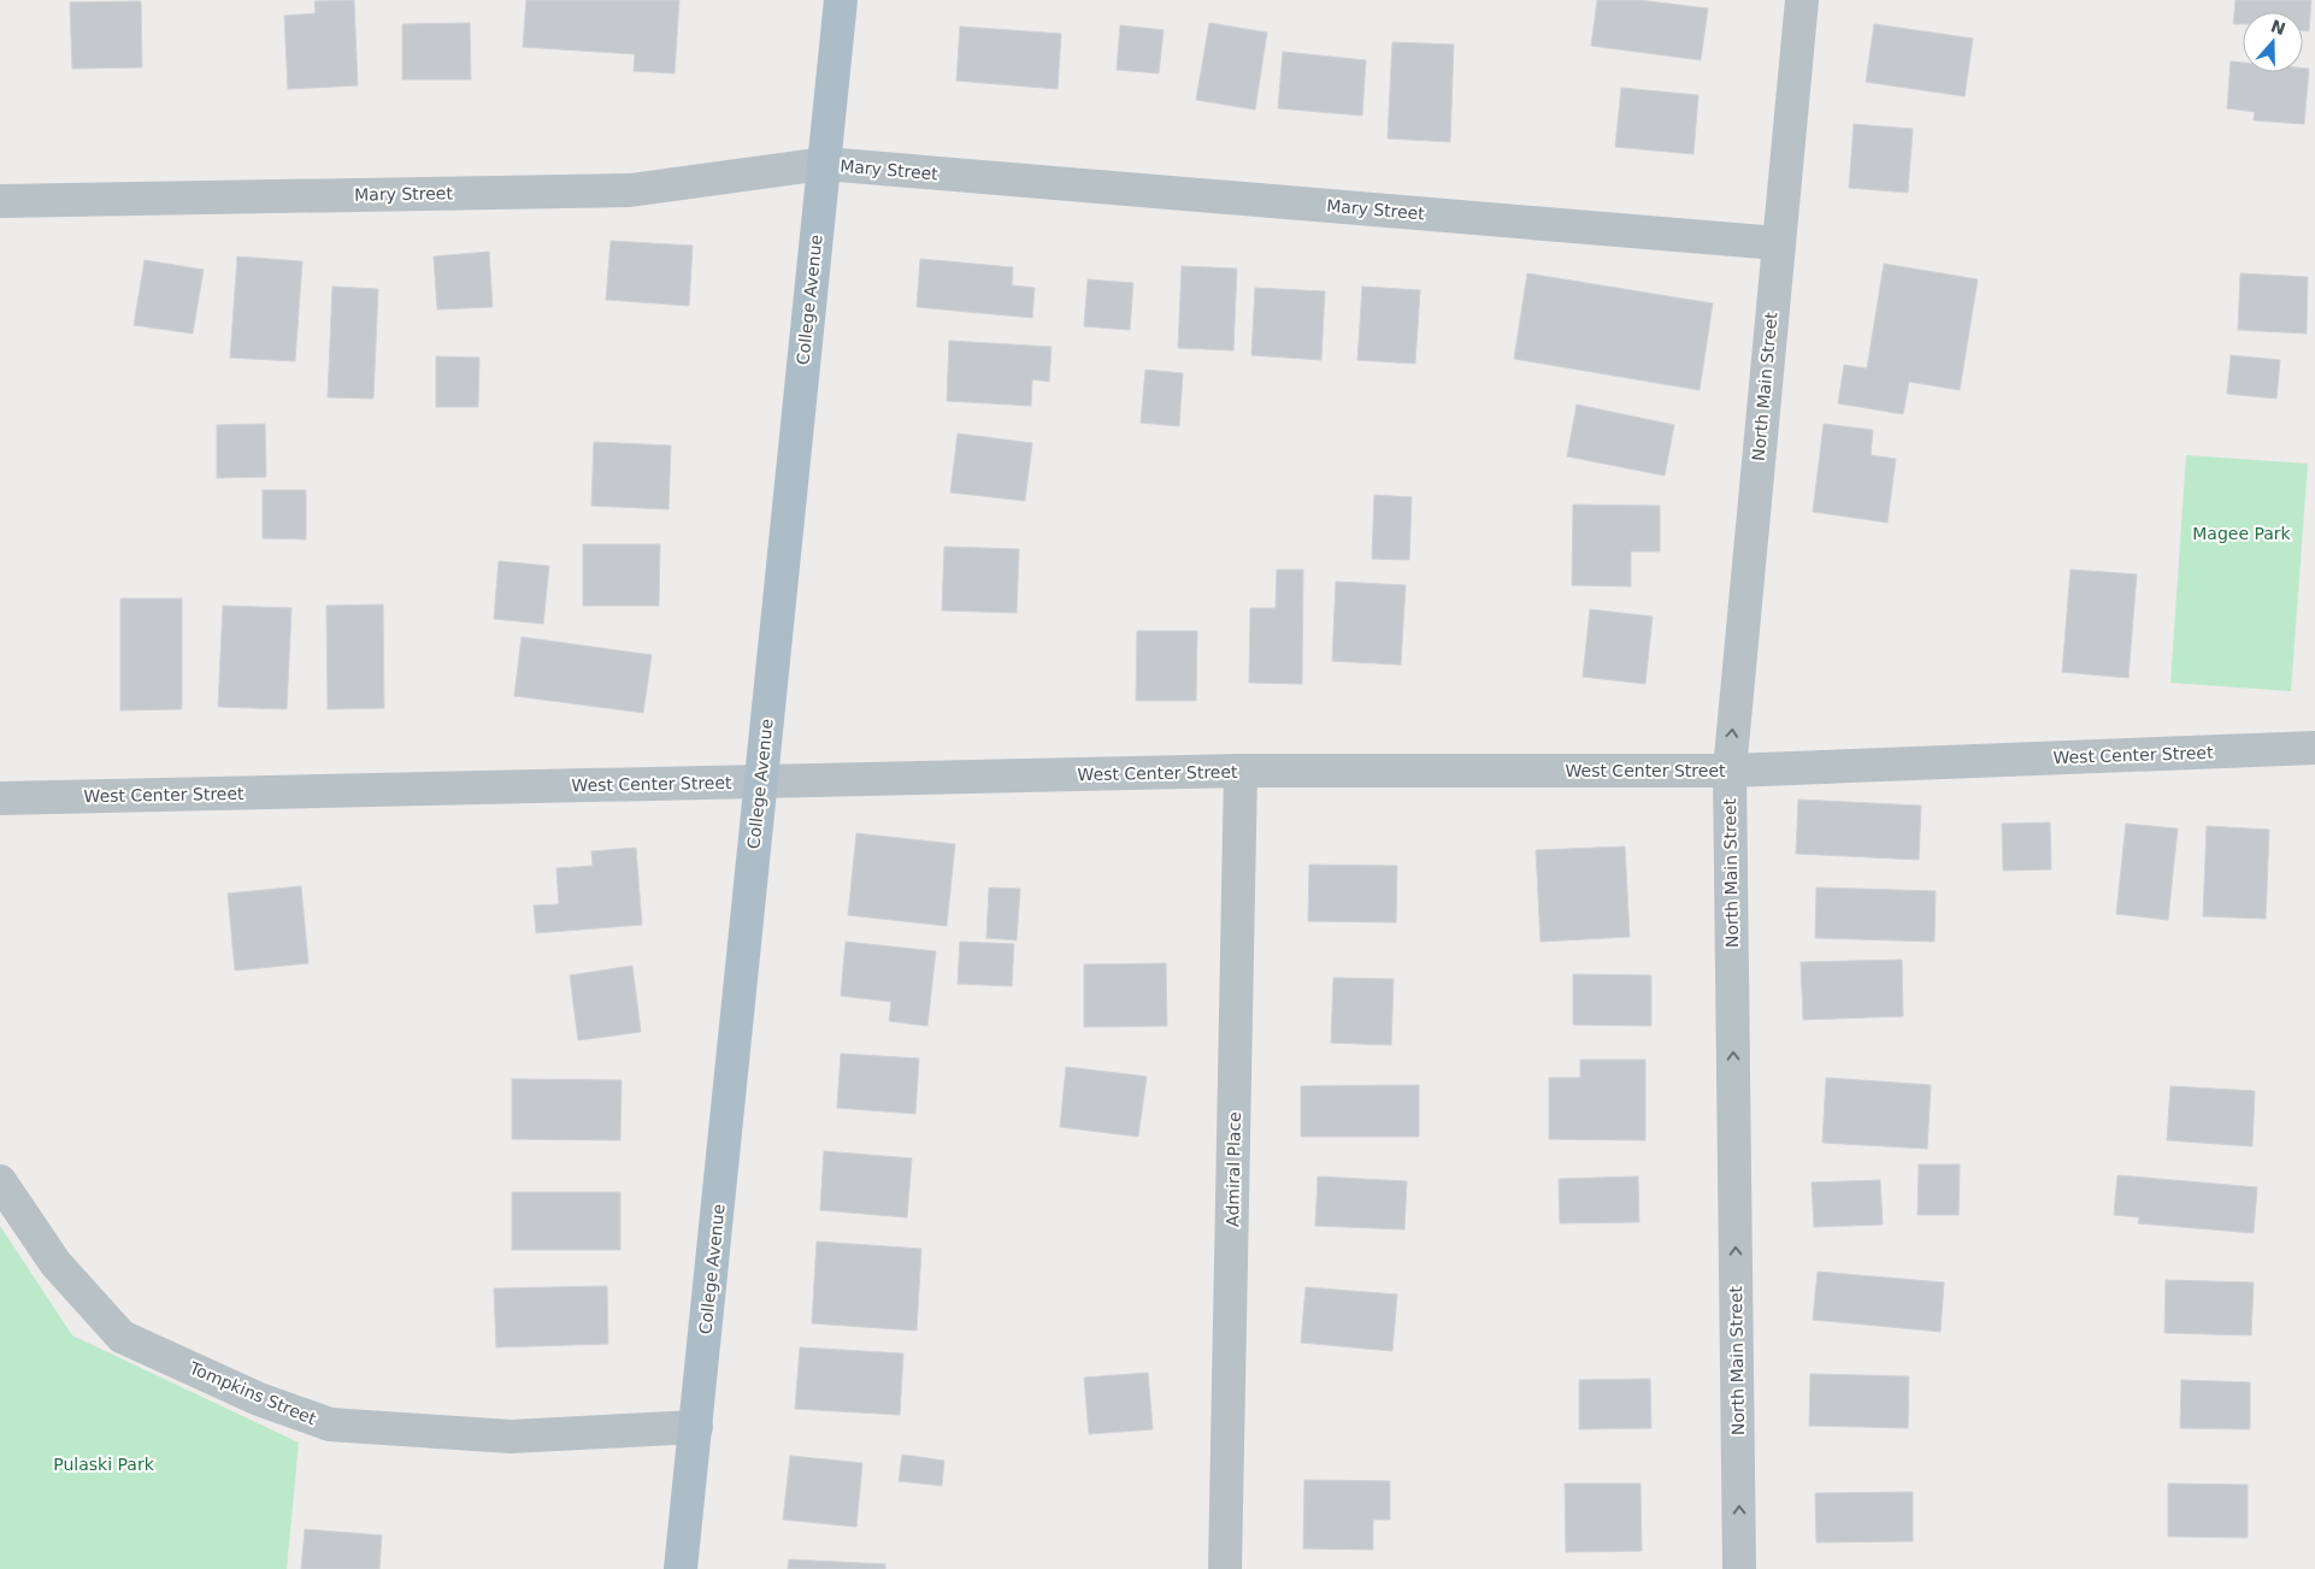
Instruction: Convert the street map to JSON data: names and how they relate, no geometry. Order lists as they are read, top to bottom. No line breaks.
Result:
{"streets":{"main road":["College Avenue"],"street":["Mary Street","North Main Street","West Center Street","Admiral Place","Tompkins Street"]},"crossings":[["Mary Street","College Avenue"],["Mary Street","North Main Street"],["College Avenue","West Center Street"],["College Avenue","Tompkins Street"],["North Main Street","West Center Street"],["West Center Street","Admiral Place"]],"one_way":["North Main Street"],"parks":["Magee Park","Pulaski Park"],"north":"top"}
